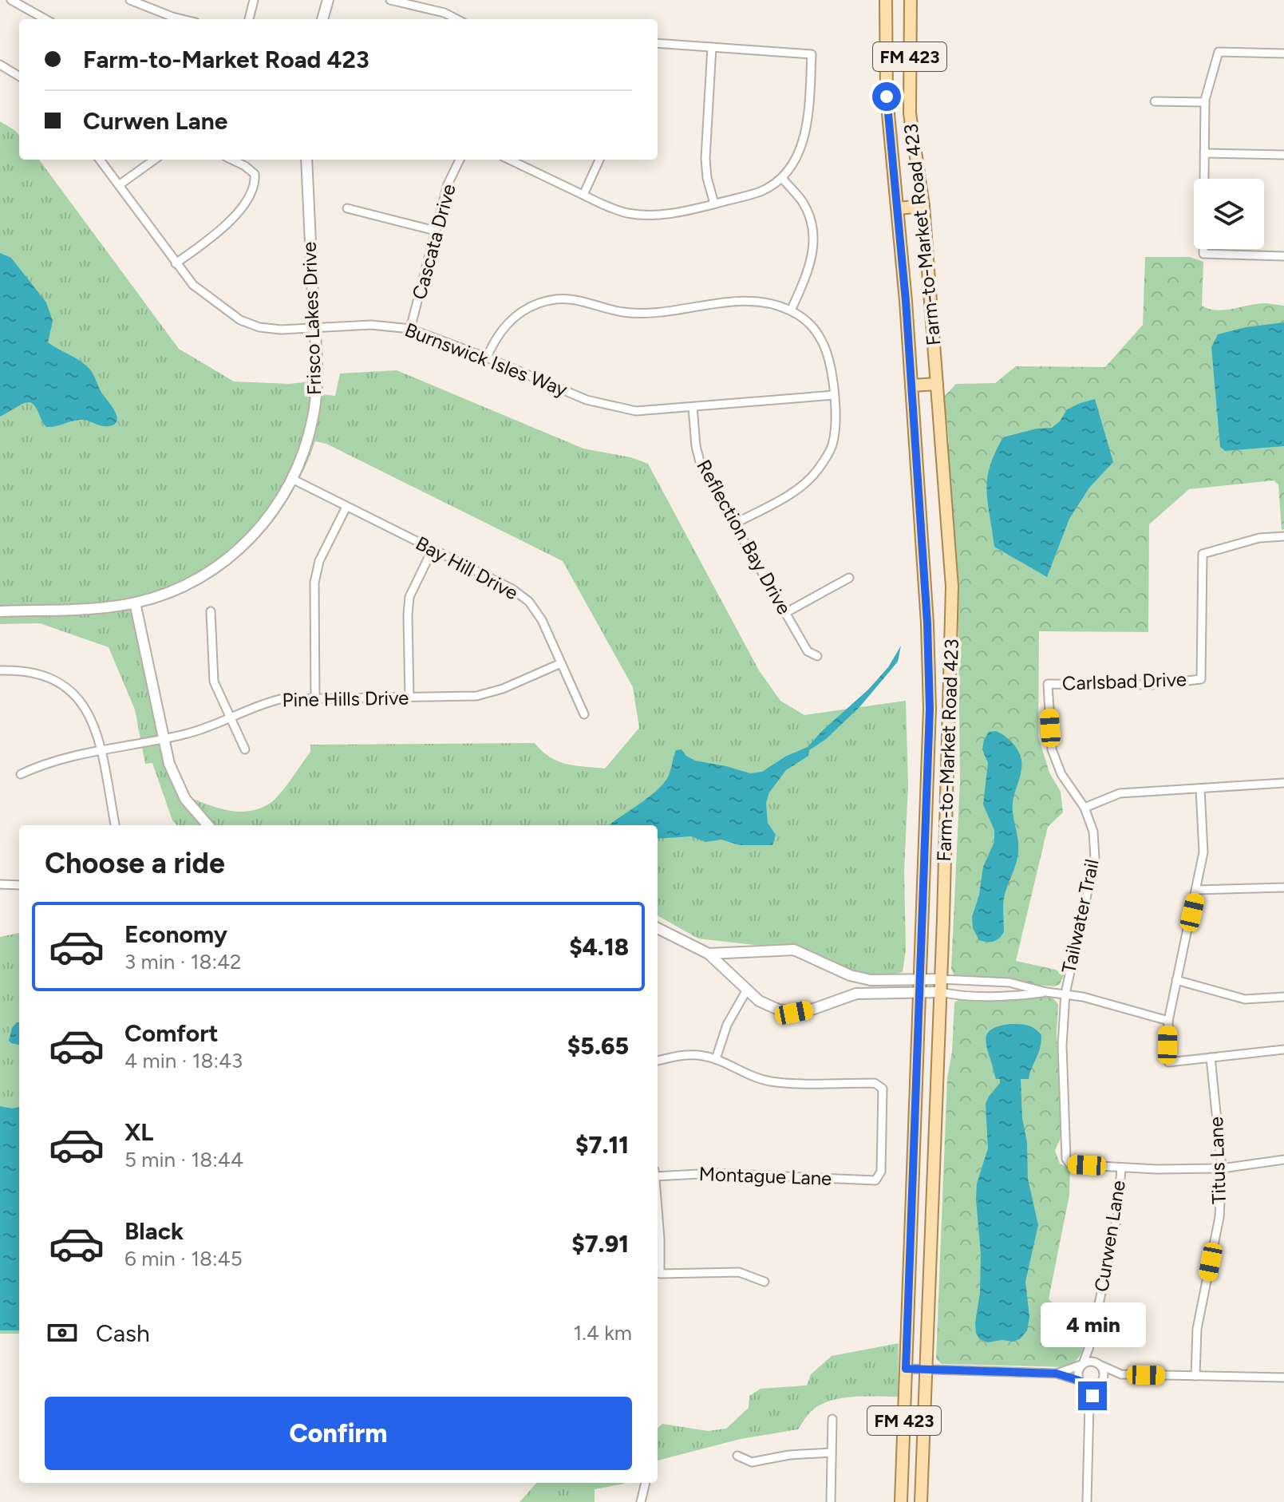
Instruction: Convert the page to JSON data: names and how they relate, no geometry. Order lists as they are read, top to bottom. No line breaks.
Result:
{"streets":{"main road":["FM 423","Farm-to-Market Road 423"],"street":["Cascata Drive","Frisco Lakes Drive","Burnswick Isles Way","Reflection Bay Drive","Bay Hill Drive","Carlsbad Drive","Pine Hills Drive","Tailwater Trail","Titus Lane","Montague Lane","Curwen Lane"]},"crossings":[["Cascata Drive","Burnswick Isles Way"],["Frisco Lakes Drive","Burnswick Isles Way"],["Frisco Lakes Drive","Bay Hill Drive"],["Burnswick Isles Way","Reflection Bay Drive"],["Bay Hill Drive","Pine Hills Drive"],["Carlsbad Drive","Tailwater Trail"],["Tailwater Trail","Curwen Lane"]],"page":{"banner":["Farm-to-Market Road 423","Curwen Lane"],"heading":"Choose a ride","list":[{"name":"Economy","note":"3 min · 18:42","value":"$4.18"},{"name":"Comfort","note":"4 min · 18:43","value":"$5.65"},{"name":"XL","note":"5 min · 18:44","value":"$7.11"},{"name":"Black","note":"6 min · 18:45","value":"$7.91"}],"pay":["Cash","1.4 km"],"bubble":"4 min","buttons":"Confirm"}}
